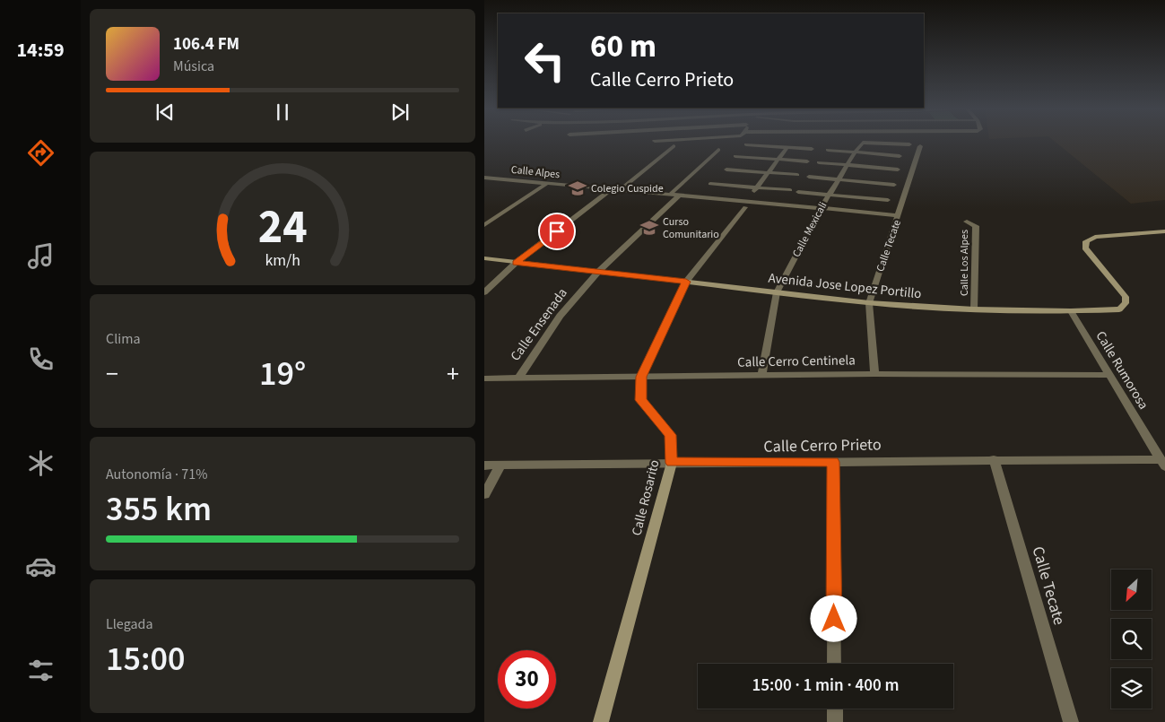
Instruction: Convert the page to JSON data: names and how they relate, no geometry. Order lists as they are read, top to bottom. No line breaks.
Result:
{"streets":{"street":["Calle Alpes","Calle Mexicali","Calle Tecate","Calle Los Alpes","Avenida Jose Lopez Portillo","Calle Ensenada","Calle Cerro Centinela","Calle Rumorosa","Calle Cerro Prieto","Calle Rosarito"]},"crossings":[["Calle Alpes","Calle Mexicali"],["Calle Alpes","Calle Tecate"],["Calle Alpes","Calle Ensenada"],["Calle Alpes","Calle Rosarito"],["Calle Mexicali","Avenida Jose Lopez Portillo"],["Calle Mexicali","Calle Cerro Centinela"],["Calle Tecate","Avenida Jose Lopez Portillo"],["Calle Tecate","Calle Cerro Centinela"],["Calle Tecate","Calle Cerro Prieto"],["Calle Los Alpes","Avenida Jose Lopez Portillo"],["Avenida Jose Lopez Portillo","Calle Ensenada"],["Avenida Jose Lopez Portillo","Calle Rumorosa"],["Avenida Jose Lopez Portillo","Calle Rosarito"],["Calle Ensenada","Calle Cerro Centinela"],["Calle Cerro Centinela","Calle Rumorosa"],["Calle Cerro Centinela","Calle Rosarito"],["Calle Rumorosa","Calle Cerro Prieto"],["Calle Cerro Prieto","Calle Rosarito"]],"places":{"school or university":["Colegio Cuspide","Curso Comunitario"]},"north":"bottom left","page":{"tabs":"14:59","turn":["60 m","Calle Cerro Prieto"],"song":["106.4 FM","Música"],"tile":["Clima",["Autonomía · 71%","355 km"],["Llegada","15:00"]],"heat":["−","19°","+"],"limit":"30","trip":"15:00 · 1 min · 400 m","gauge":["24","km/h"]}}
